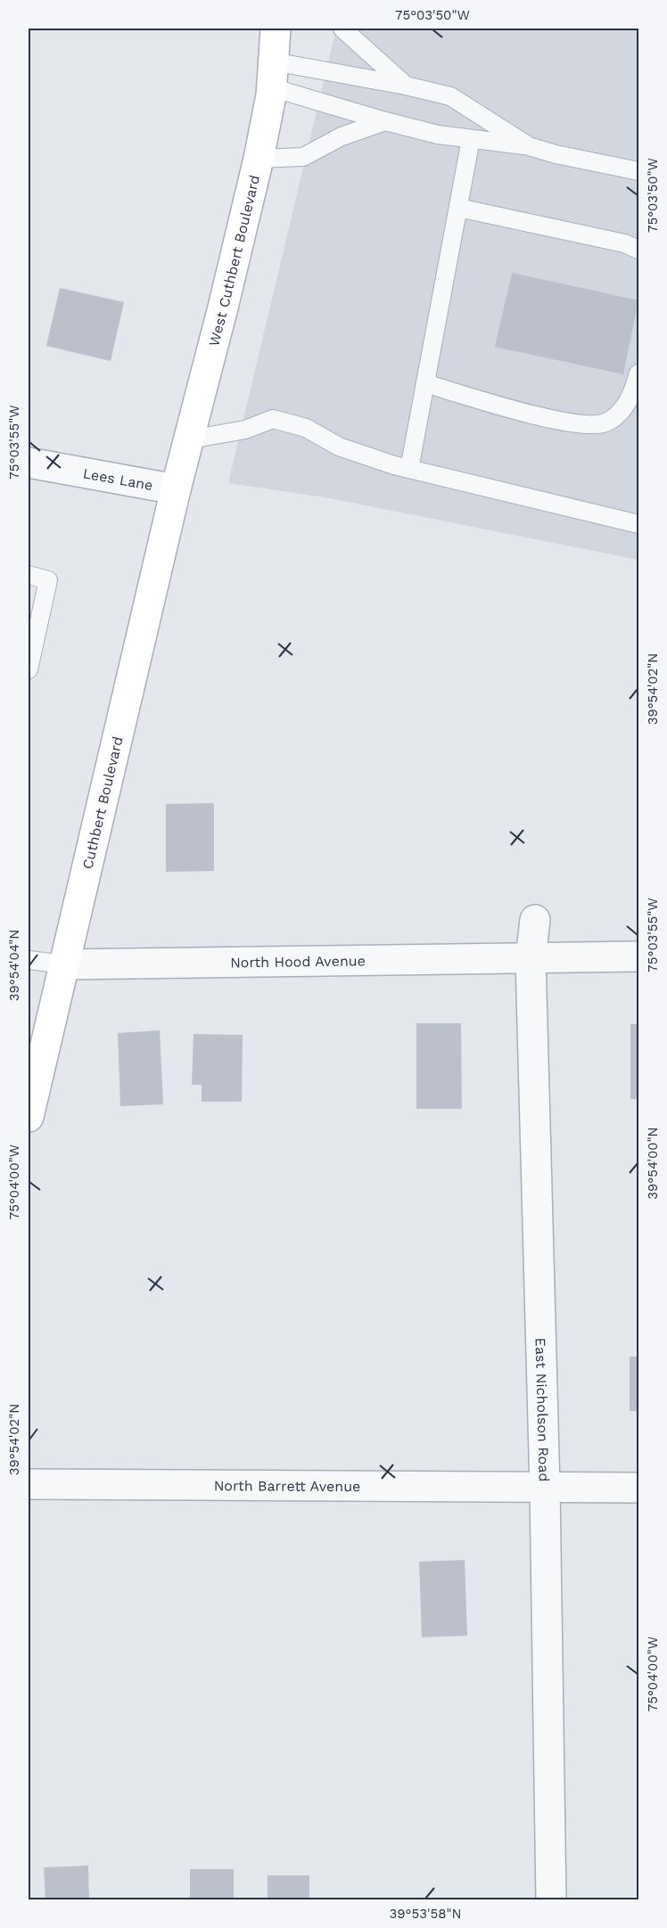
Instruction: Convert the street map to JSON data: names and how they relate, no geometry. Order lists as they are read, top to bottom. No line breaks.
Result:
{"streets":{"main road":["West Cuthbert Boulevard","Cuthbert Boulevard"],"street":["Lees Lane","North Hood Avenue","East Nicholson Road","North Barrett Avenue"]},"crossings":[["West Cuthbert Boulevard","Lees Lane"],["West Cuthbert Boulevard","Cuthbert Boulevard"],["Lees Lane","Cuthbert Boulevard"],["Cuthbert Boulevard","North Hood Avenue"],["North Hood Avenue","East Nicholson Road"],["East Nicholson Road","North Barrett Avenue"]],"coordinates":["75°03'50\"W","75°03'55\"W","39°54'02\"N","39°54'04\"N","39°54'00\"N","75°04'00\"W","39°53'58\"N"]}
